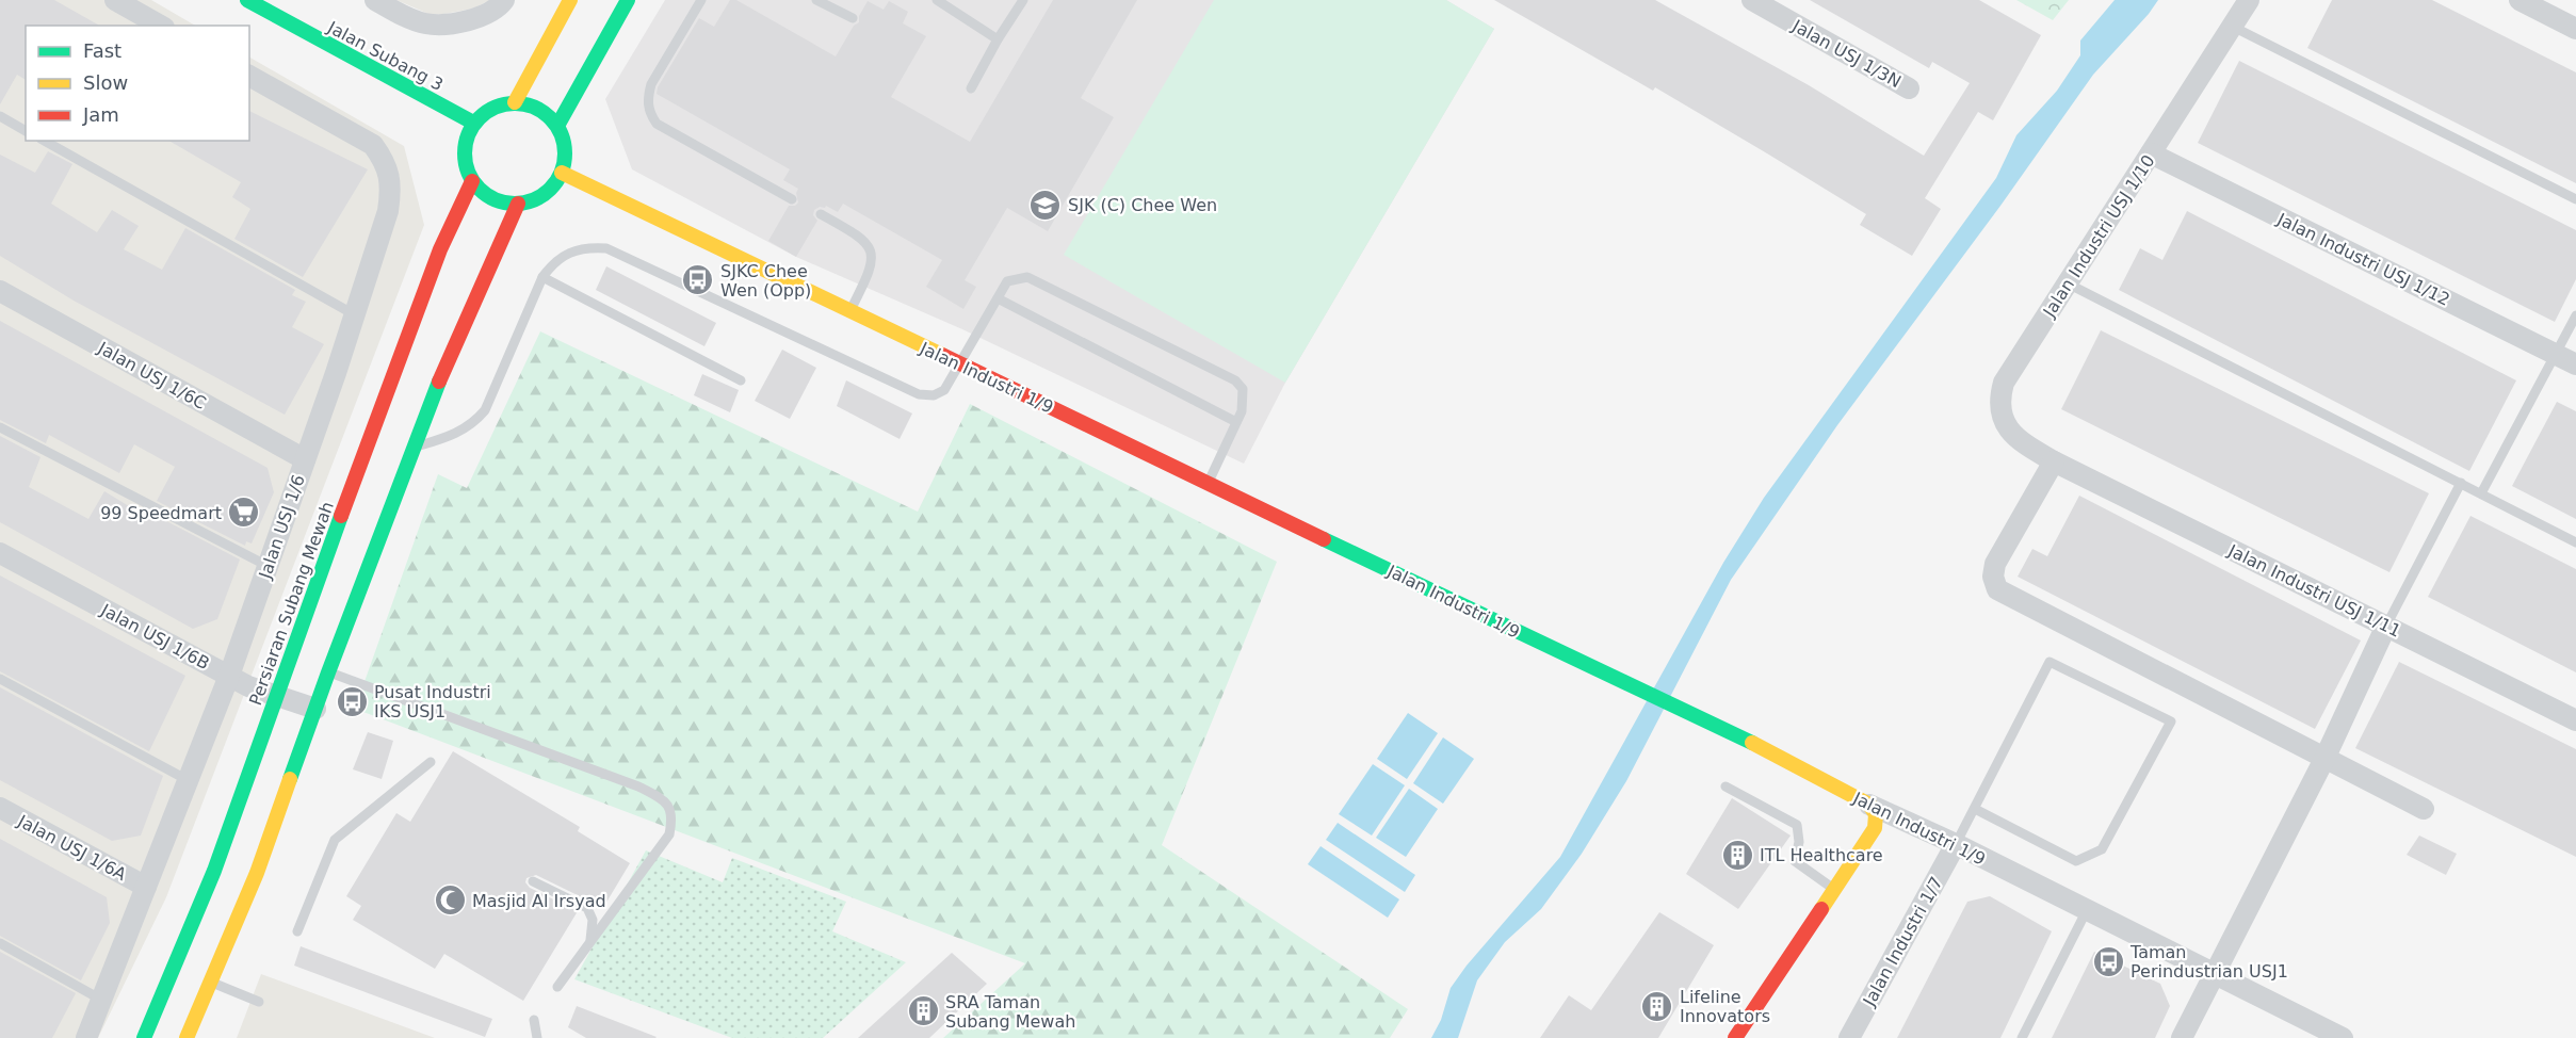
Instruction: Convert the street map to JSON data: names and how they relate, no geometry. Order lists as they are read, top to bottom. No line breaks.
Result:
{"streets":{"main road":["Jalan Subang 3","Jalan Industri 1/9","Persiaran Subang Mewah"],"street":["Jalan USJ 1/3N","Jalan Industri USJ 1/10","Jalan Industri USJ 1/12","Jalan USJ 1/6C","Jalan USJ 1/6","Jalan Industri USJ 1/11","Jalan USJ 1/6B","Jalan USJ 1/6A","Jalan Industri 1/7"]},"crossings":[["Jalan Subang 3","Jalan Industri 1/9"],["Jalan Subang 3","Persiaran Subang Mewah"],["Jalan Industri USJ 1/10","Jalan Industri USJ 1/12"],["Jalan Industri USJ 1/10","Jalan Industri USJ 1/11"],["Jalan USJ 1/6C","Jalan USJ 1/6"],["Jalan Industri 1/9","Persiaran Subang Mewah"],["Jalan Industri 1/9","Jalan Industri 1/7"],["Jalan USJ 1/6","Jalan USJ 1/6B"],["Jalan USJ 1/6","Jalan USJ 1/6A"],["Persiaran Subang Mewah","Jalan USJ 1/6B"]],"places":{"school or university":["SJK (C) Chee Wen"],"bus stop":["SJKC Chee Wen (Opp)","Pusat Industri IKS USJ1","Taman Perindustrian USJ1"],"supermarket":["99 Speedmart"],"building":["ITL Healthcare","Lifeline Innovators","SRA Taman Subang Mewah"],"mosque":["Masjid Al Irsyad"]},"legend":["Fast","Slow","Jam"]}
